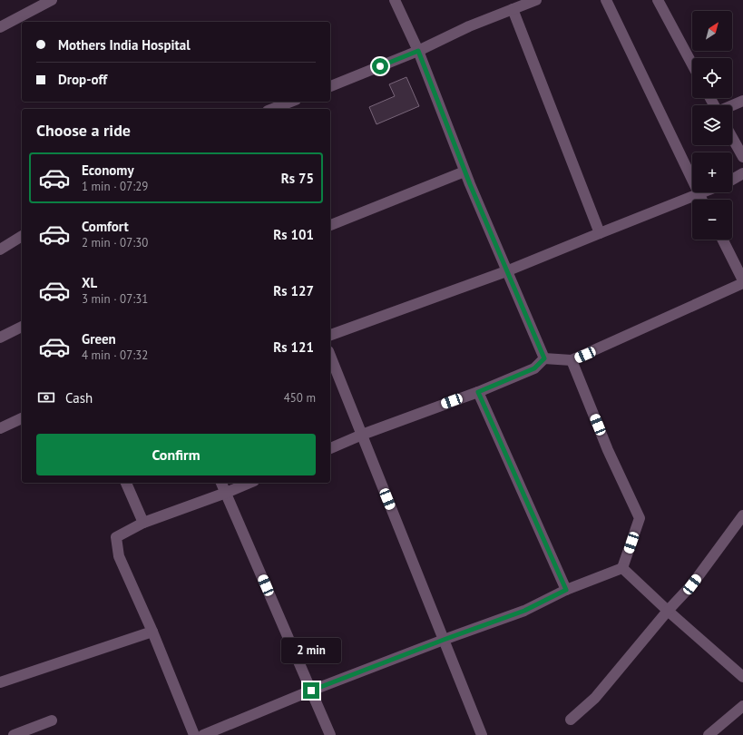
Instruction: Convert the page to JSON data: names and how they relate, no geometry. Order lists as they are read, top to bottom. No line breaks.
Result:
{"north":"top right","page":{"map_buttons":["+","−"],"banner":["Mothers India Hospital","Drop-off"],"heading":"Choose a ride","list":[{"name":"Economy","note":"1 min · 07:29","value":"Rs 75"},{"name":"Comfort","note":"2 min · 07:30","value":"Rs 101"},{"name":"XL","note":"3 min · 07:31","value":"Rs 127"},{"name":"Green","note":"4 min · 07:32","value":"Rs 121"}],"pay":["Cash","450 m"],"buttons":"Confirm","bubble":"2 min"}}
